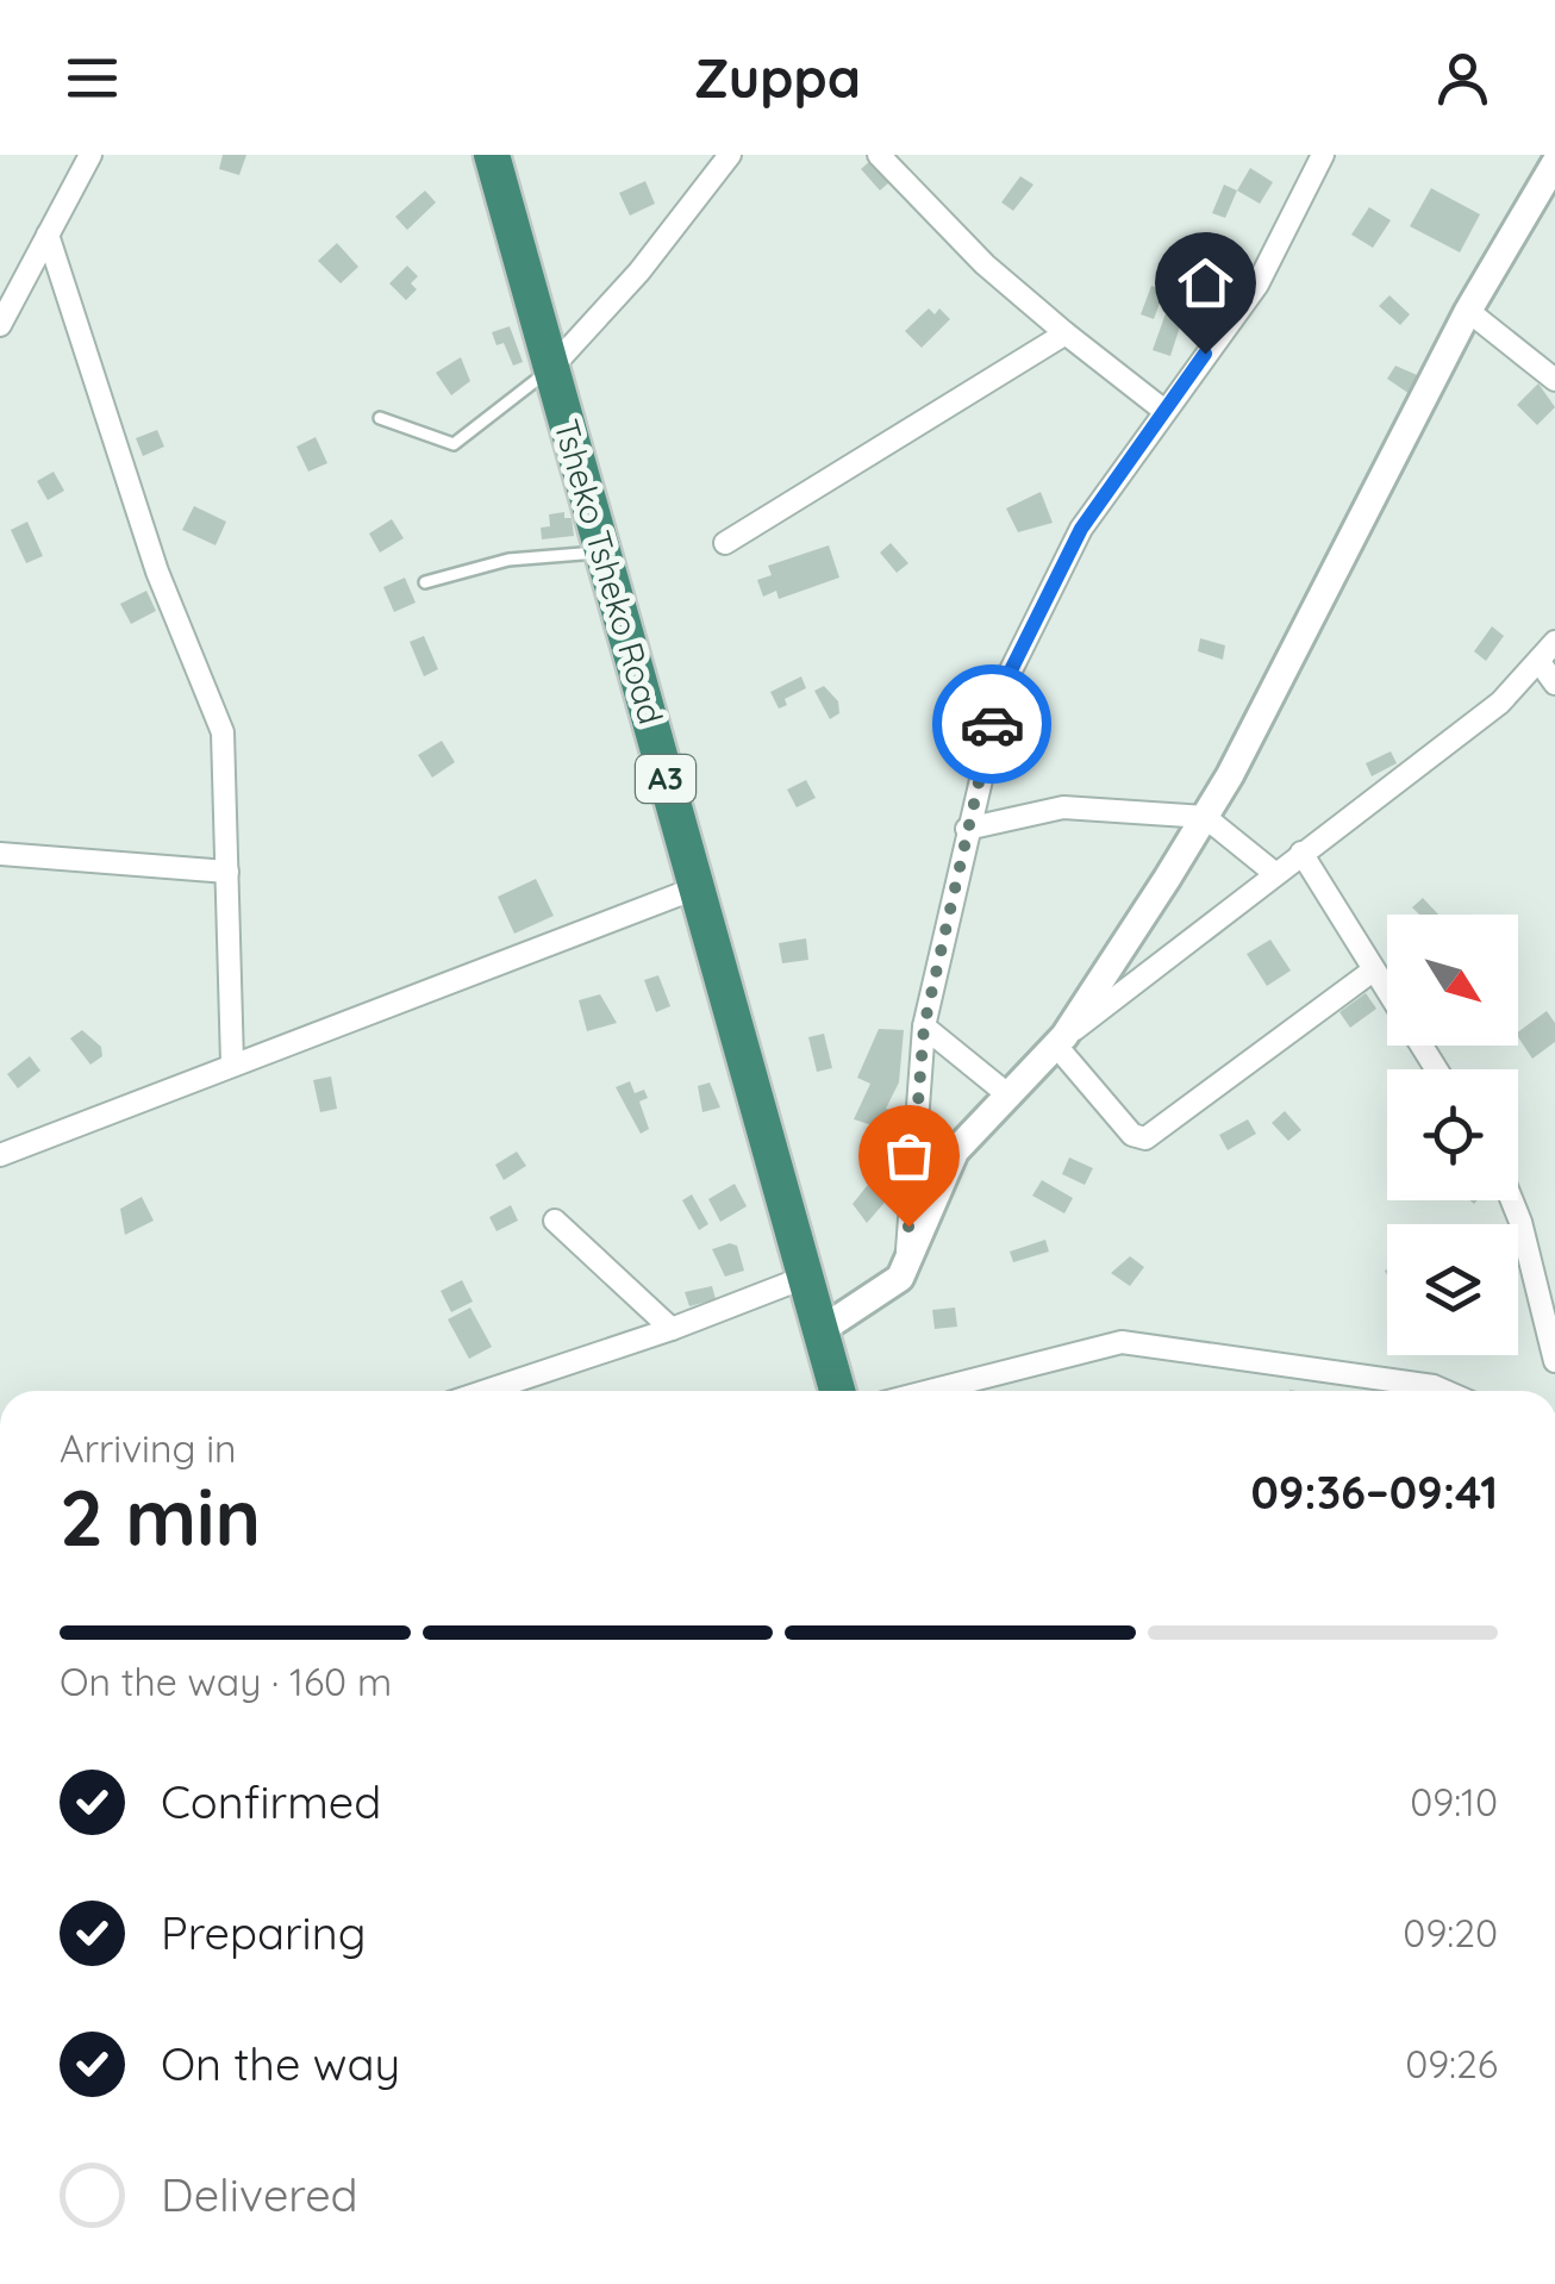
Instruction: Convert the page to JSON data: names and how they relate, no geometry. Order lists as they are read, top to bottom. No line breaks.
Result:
{"streets":{"highway":["Tsheko Tsheko Road","A3"]},"north":"bottom right","page":{"header":"Zuppa","heading":["2 min","Arriving in","09:36–09:41"],"bar":"On the way · 160 m","list":[["Confirmed","09:10"],["Preparing","09:20"],["On the way","09:26"],"Delivered"]}}
